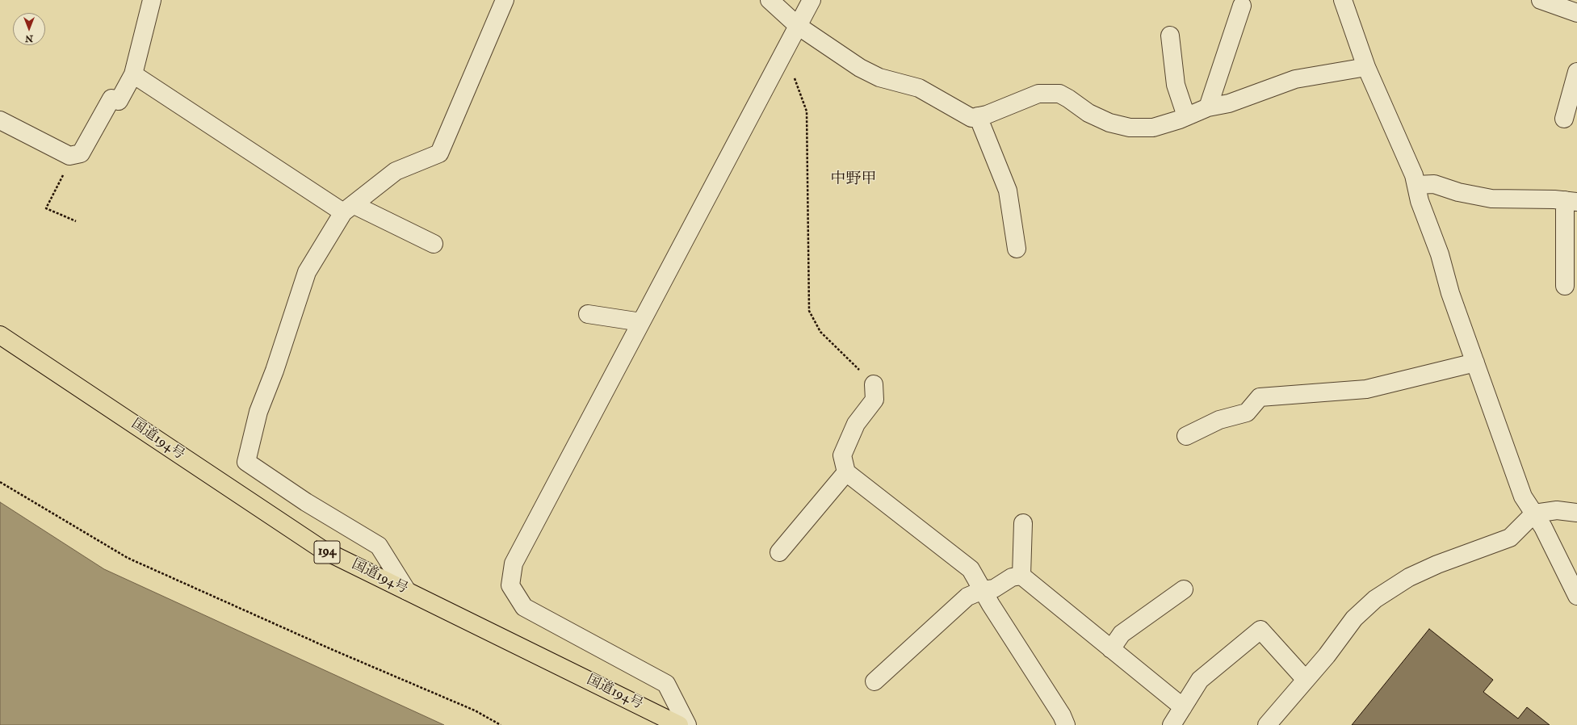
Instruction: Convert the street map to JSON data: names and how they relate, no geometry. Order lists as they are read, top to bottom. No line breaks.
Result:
{"streets":{"highway":["国道194号","194"]},"districts":["中野甲"],"north":"bottom"}
